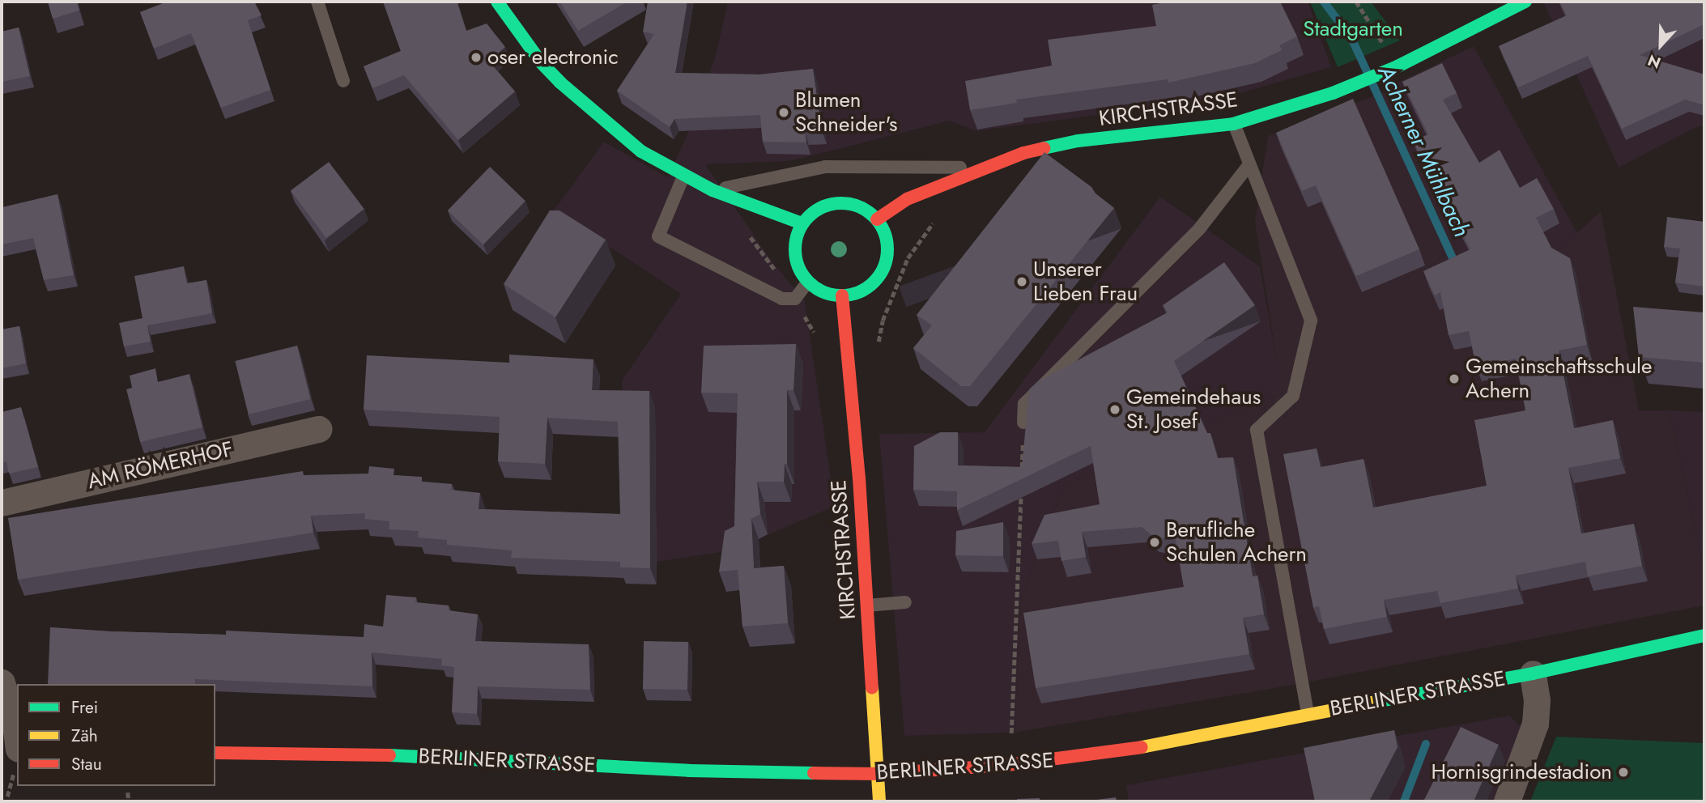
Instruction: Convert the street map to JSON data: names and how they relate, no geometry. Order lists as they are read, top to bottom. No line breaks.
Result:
{"streets":{"street":["KIRCHSTRASSE","AM RÖMERHOF","BERLINER STRASSE"]},"crossings":[["KIRCHSTRASSE","BERLINER STRASSE"]],"water":["Acherner Mühlbach"],"parks":["Stadtgarten"],"places":["oser electronic","Blumen Schneider's","Unserer Lieben Frau","Gemeinschaftsschule Achern","Gemeindehaus St. Josef","Berufliche Schulen Achern","Hornisgrindestadion"],"legend":["Frei","Zäh","Stau"],"north":"bottom"}
